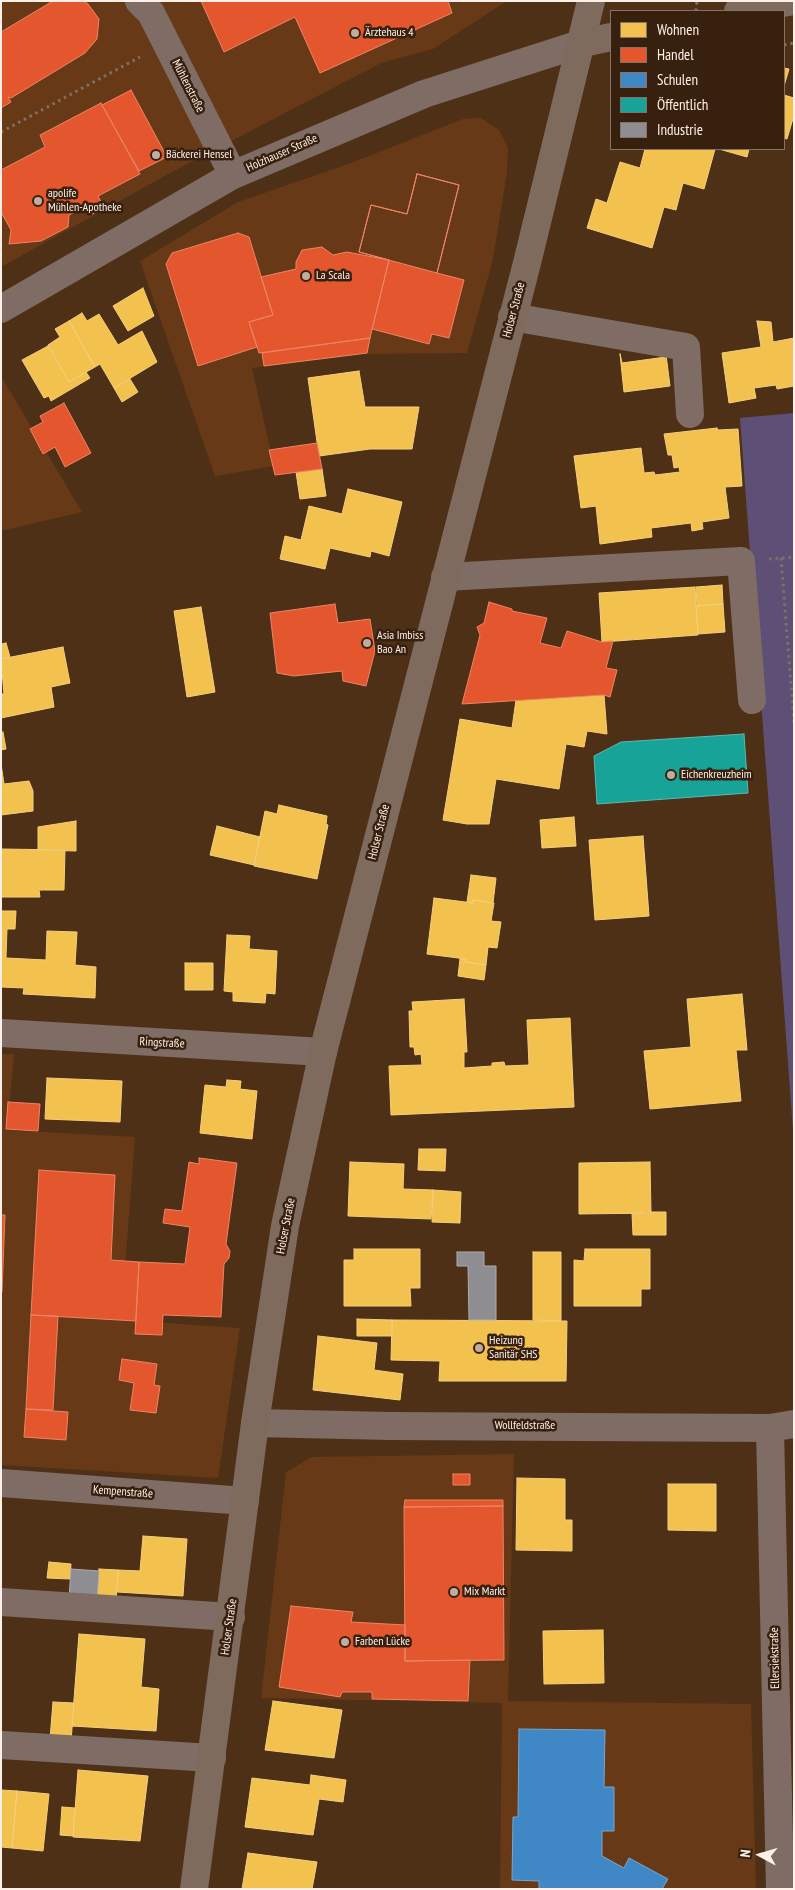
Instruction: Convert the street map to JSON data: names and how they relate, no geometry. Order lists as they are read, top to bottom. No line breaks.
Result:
{"streets":{"main road":["Holser Straße"],"street":["Mühlenstraße","Holzhauser Straße","Ringstraße","Wollfeldstraße","Kempenstraße","Ellersiekstraße"]},"crossings":[["Mühlenstraße","Holzhauser Straße"],["Holzhauser Straße","Holser Straße"],["Holser Straße","Ringstraße"],["Holser Straße","Wollfeldstraße"],["Holser Straße","Kempenstraße"],["Wollfeldstraße","Ellersiekstraße"]],"places":["Ärztehaus 4","Bäckerei Hensel","apolife Mühlen-Apotheke","La Scala","Asia Imbiss Bao An","Eichenkreuzheim","Heizung Sanitär SHS","Mix Markt","Farben Lücke"],"legend":["Wohnen","Handel","Schulen","Öffentlich","Industrie"],"north":"left"}
